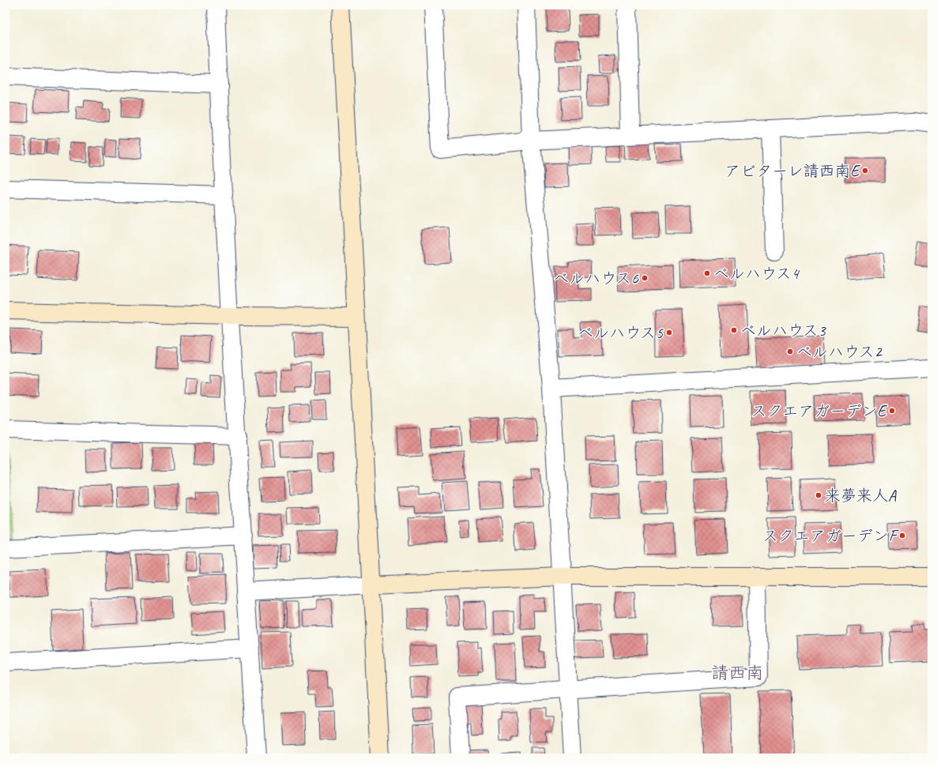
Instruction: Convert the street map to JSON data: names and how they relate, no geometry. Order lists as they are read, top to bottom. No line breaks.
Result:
{"districts":["請西南"],"places":["アビターレ請西南E","ベルハウス4","ベルハウス6","ベルハウス3","ベルハウス5","ベルハウス2","スクエアガーデンE","来夢来人A","スクエアガーデンF"]}
